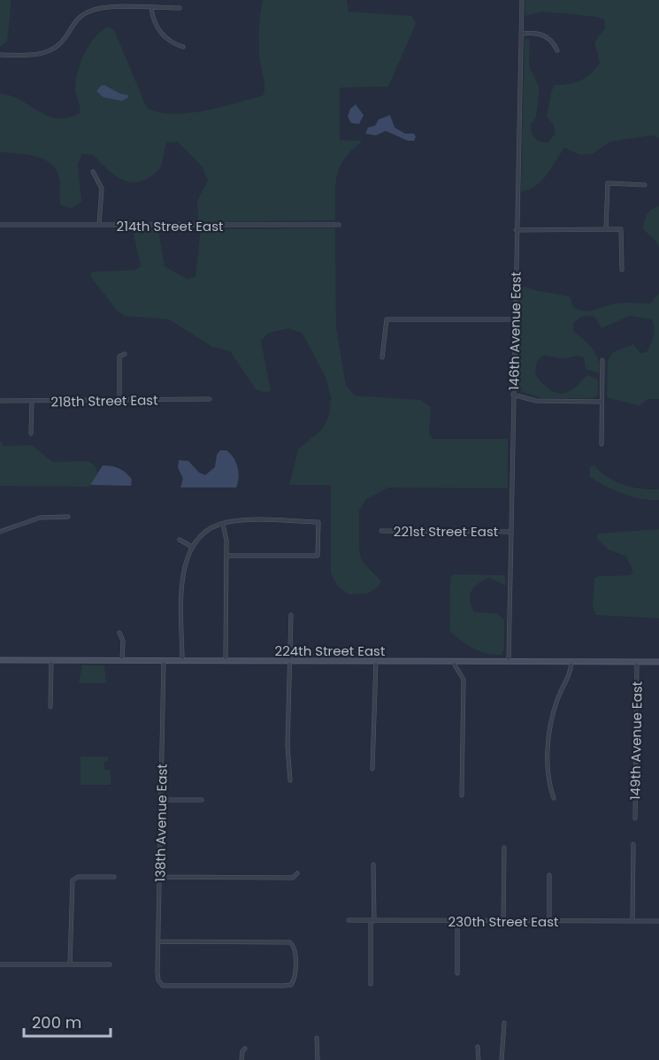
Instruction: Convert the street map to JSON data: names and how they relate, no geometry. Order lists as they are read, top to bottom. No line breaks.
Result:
{"streets":{"street":["214th Street East","146th Avenue East","218th Street East","221st Street East","224th Street East","149th Avenue East","138th Avenue East","230th Street East"]},"crossings":[["146th Avenue East","221st Street East"],["146th Avenue East","224th Street East"],["224th Street East","149th Avenue East"],["224th Street East","138th Avenue East"]],"scale_bar":"200 m"}
